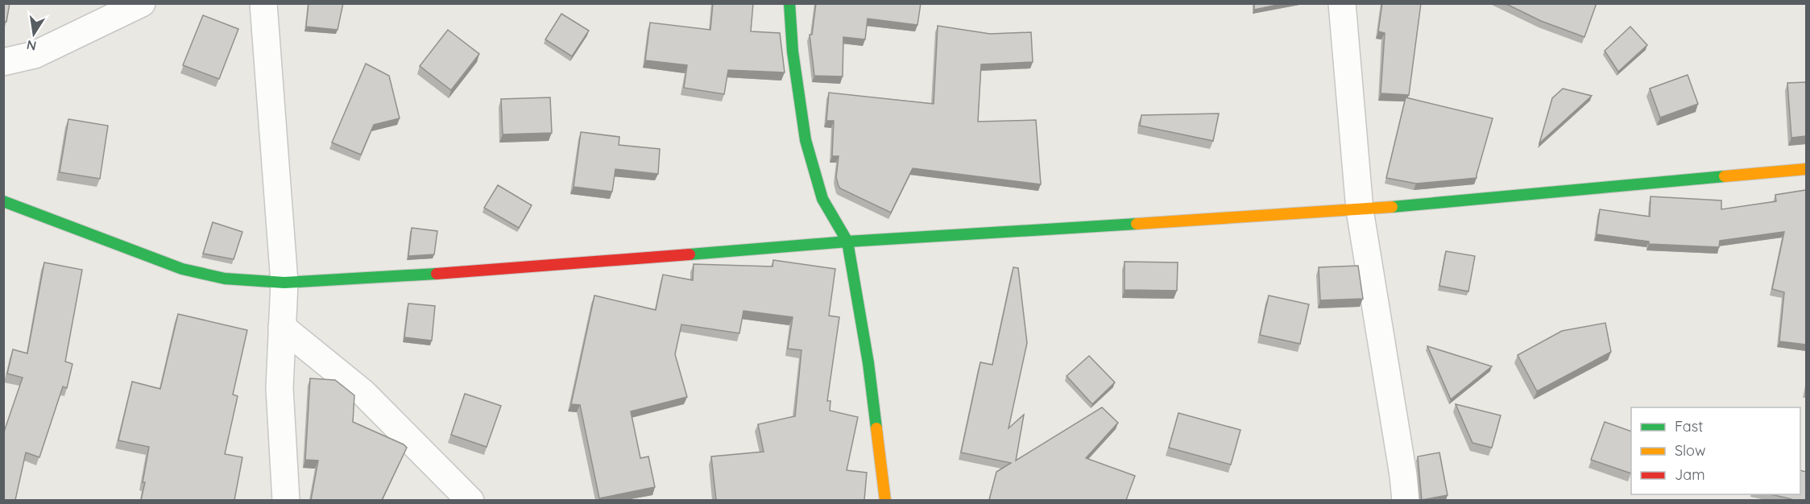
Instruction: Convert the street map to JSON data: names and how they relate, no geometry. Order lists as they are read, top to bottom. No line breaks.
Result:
{"legend":["Fast","Slow","Jam"],"north":"bottom"}
